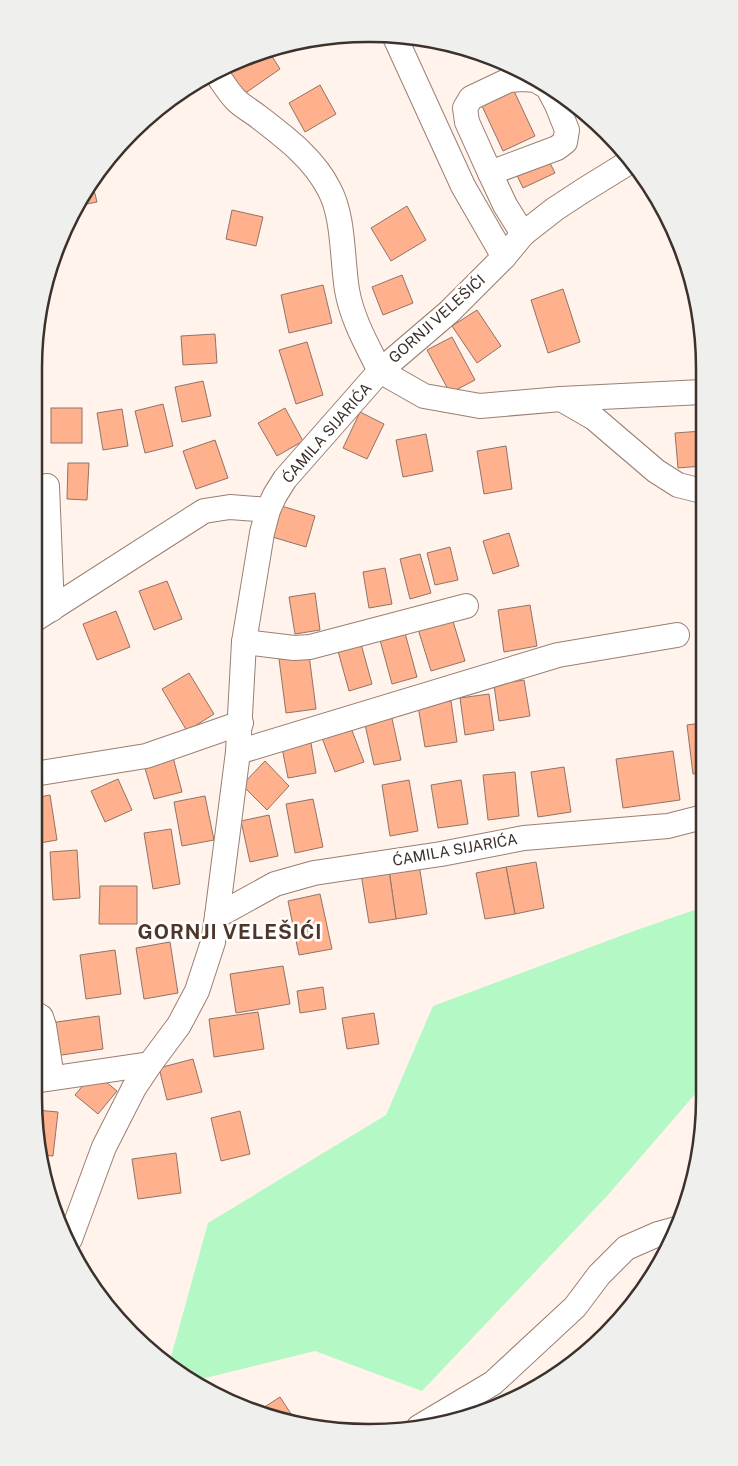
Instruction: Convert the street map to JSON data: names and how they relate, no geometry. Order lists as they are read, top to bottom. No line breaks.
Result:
{"streets":{"street":["GORNJI VELEŠIĆI","ĆAMILA SIJARIĆA"]},"crossings":[["GORNJI VELEŠIĆI","ĆAMILA SIJARIĆA"]],"districts":["GORNJI VELEŠIĆI"]}
